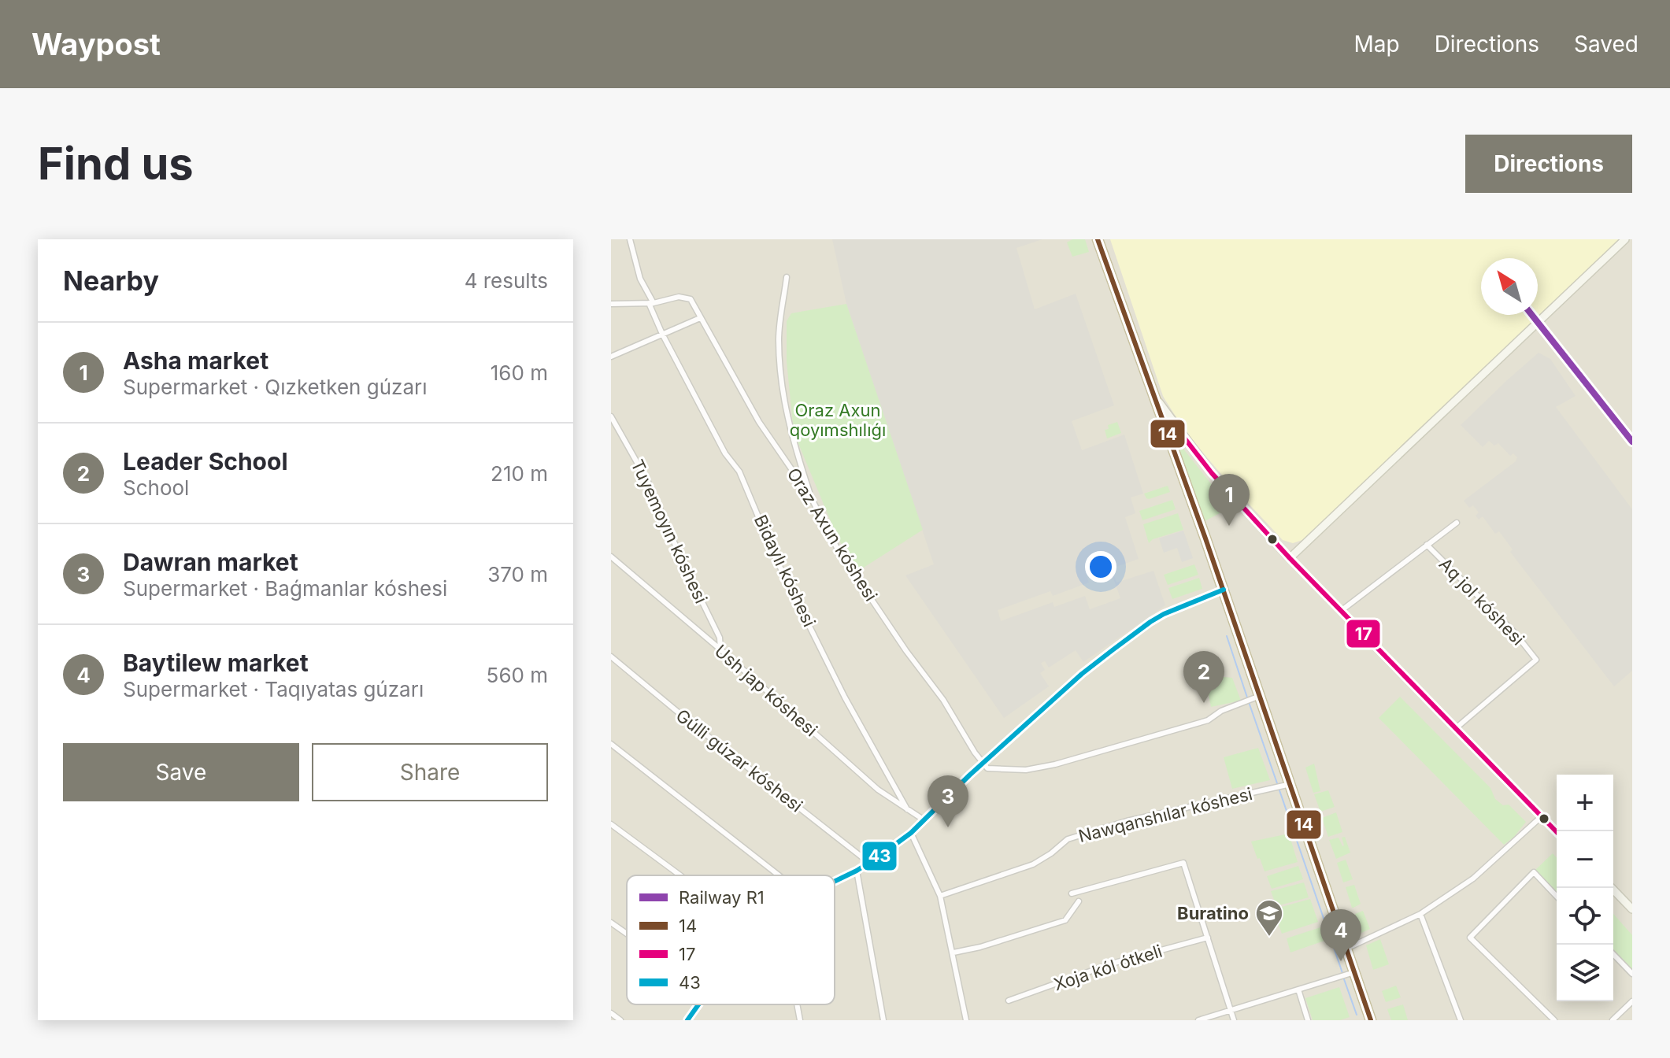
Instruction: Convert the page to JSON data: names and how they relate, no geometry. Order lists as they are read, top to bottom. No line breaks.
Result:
{"streets":{"street":["Tuyemoyın kóshesi","Oraz Axun kóshesi","Bidaylı kóshesi","Aq jol kóshesi","Ush jap kóshesi","Gúlli gúzar kóshesi","Nawqanshılar kóshesi","Xoja kól ótkeli"]},"crossings":[["Tuyemoyın kóshesi","Ush jap kóshesi"],["Oraz Axun kóshesi","Bidaylı kóshesi"],["Bidaylı kóshesi","Ush jap kóshesi"]],"parks":["Oraz Axun qoyımshılıǵı"],"places":{"school or university":["Buratino"]},"lines":["transit line 14","rail line R1","transit line 17","transit line 43"],"legend":["Railway R1","14","17","43"],"north":"top left","page":{"header":"Waypost","nav":["Map","Directions","Saved"],"buttons":["Directions",["Save","Share"]],"title":"Find us","heading":["Nearby","4 results"],"list":[{"mark":"1","name":"Asha market","note":"Supermarket · Qızketken gúzarı","value":"160 m"},{"mark":"2","name":"Leader School","note":"School","value":"210 m"},{"mark":"3","name":"Dawran market","note":"Supermarket · Baǵmanlar kóshesi","value":"370 m"},{"mark":"4","name":"Baytilew market","note":"Supermarket · Taqıyatas gúzarı","value":"560 m"}],"pins":["1","2","3","4"],"map_buttons":["+","−"]}}
